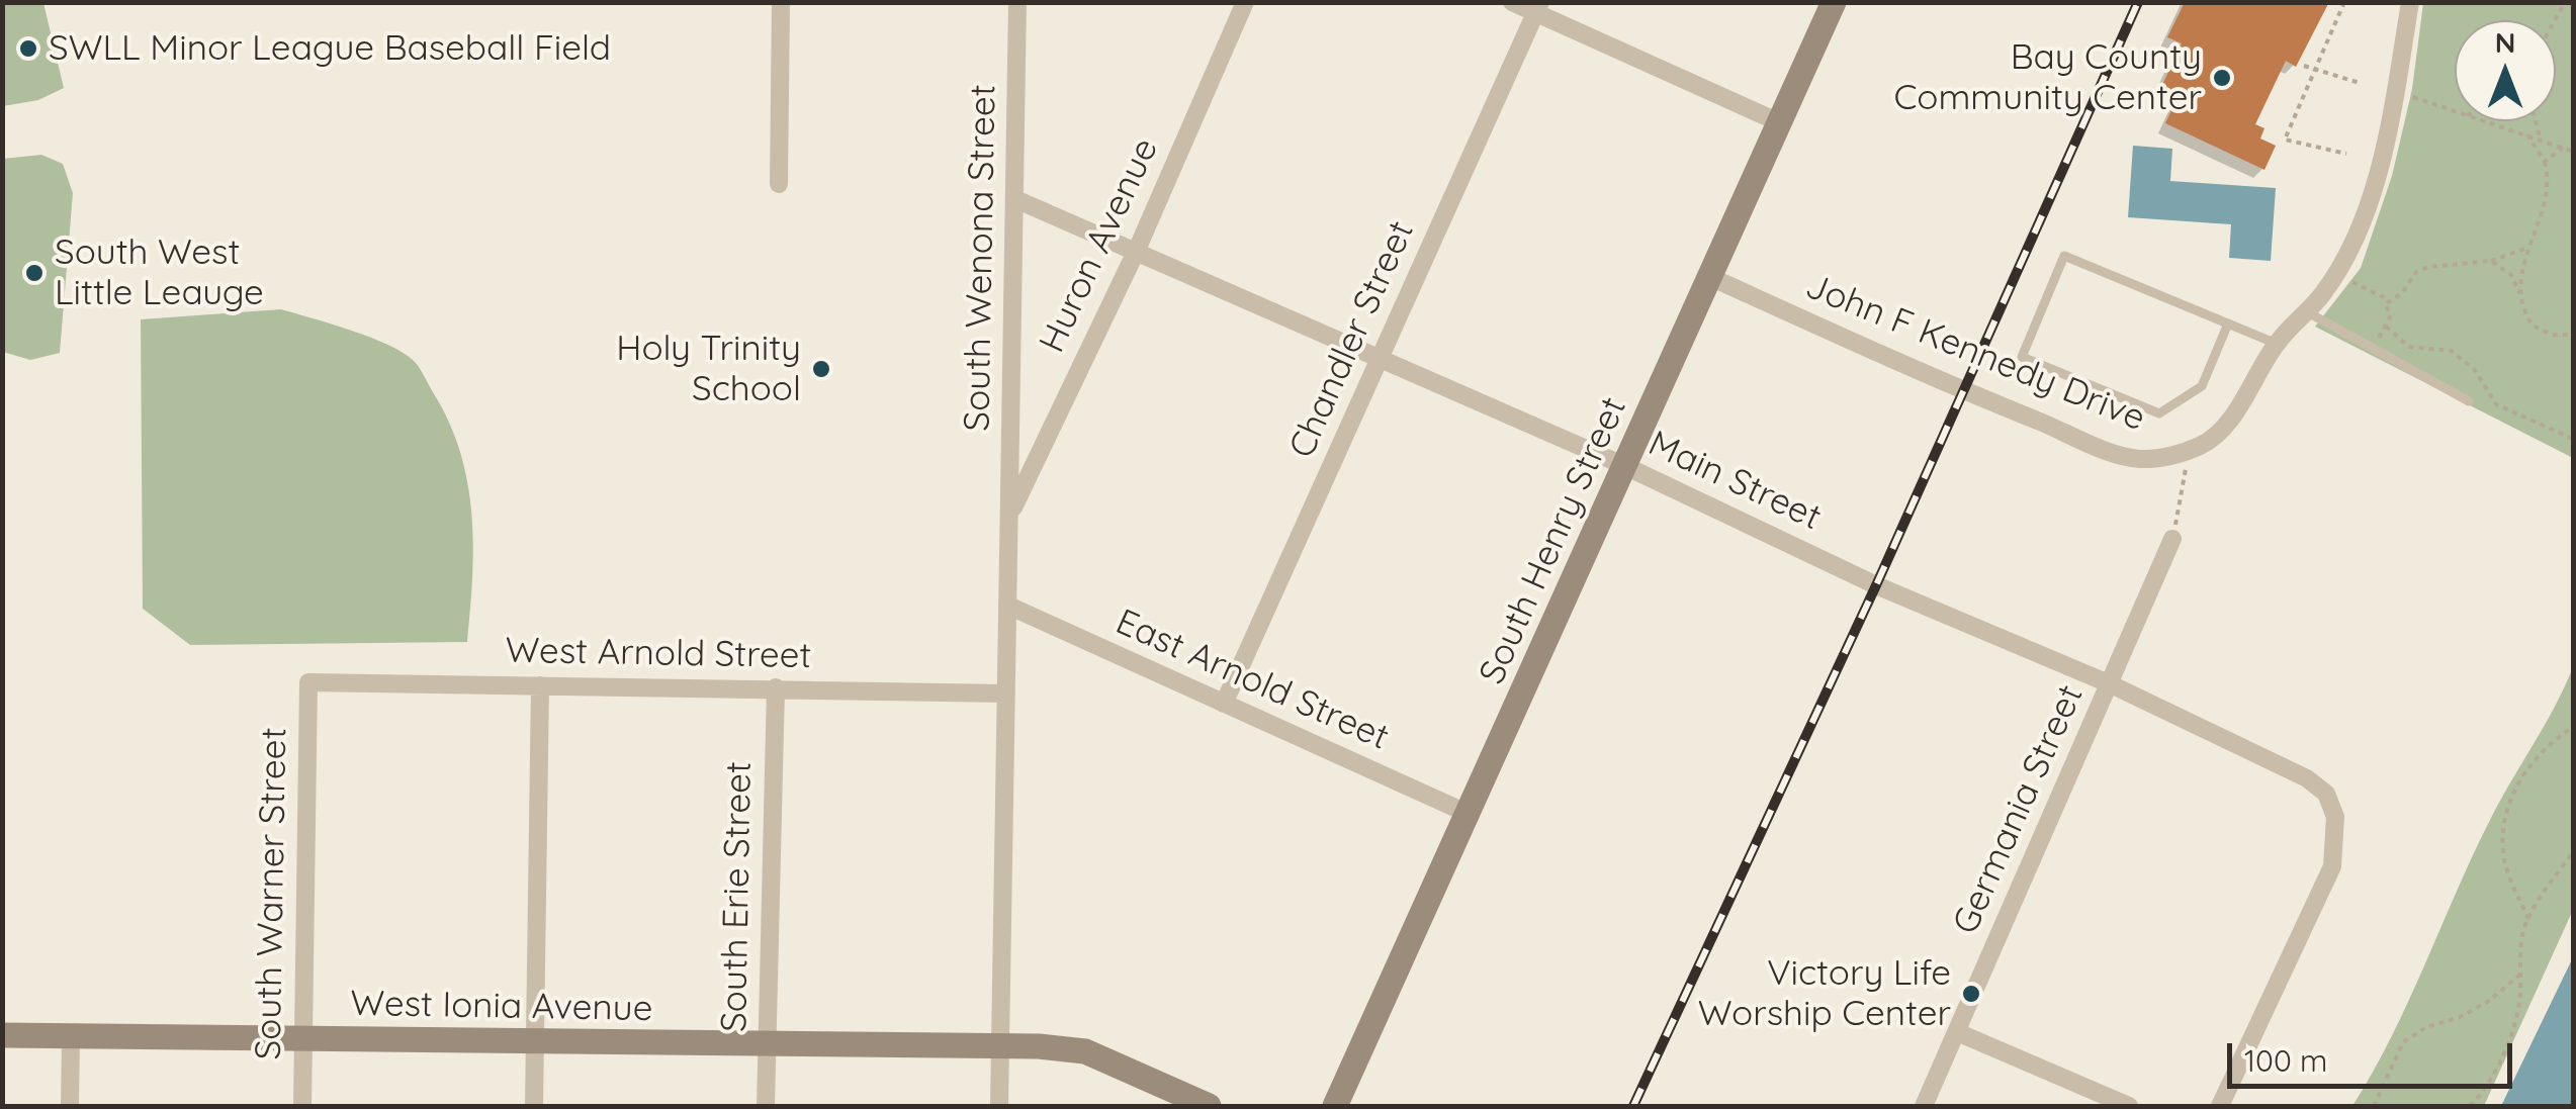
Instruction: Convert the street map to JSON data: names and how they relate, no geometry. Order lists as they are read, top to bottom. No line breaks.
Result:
{"streets":{"street":["Huron Avenue","South Wenona Street","Chandler Street","John F Kennedy Drive","Main Street","South Henry Street","West Arnold Street","East Arnold Street","Germania Street","South Warner Street","South Erie Street","West Ionia Avenue"]},"crossings":[["Huron Avenue","South Wenona Street"],["Huron Avenue","Main Street"],["South Wenona Street","Main Street"],["South Wenona Street","East Arnold Street"],["Chandler Street","Main Street"],["Chandler Street","East Arnold Street"],["John F Kennedy Drive","South Henry Street"],["Main Street","South Henry Street"],["Main Street","Germania Street"],["South Henry Street","East Arnold Street"],["West Arnold Street","South Warner Street"],["West Arnold Street","South Erie Street"],["South Warner Street","West Ionia Avenue"],["South Erie Street","West Ionia Avenue"]],"places":["SWLL Minor League Baseball Field","Bay County Community Center","South West Little Leauge","Holy Trinity School","Victory Life Worship Center"],"scale_bar":"100 m","north":"top"}
